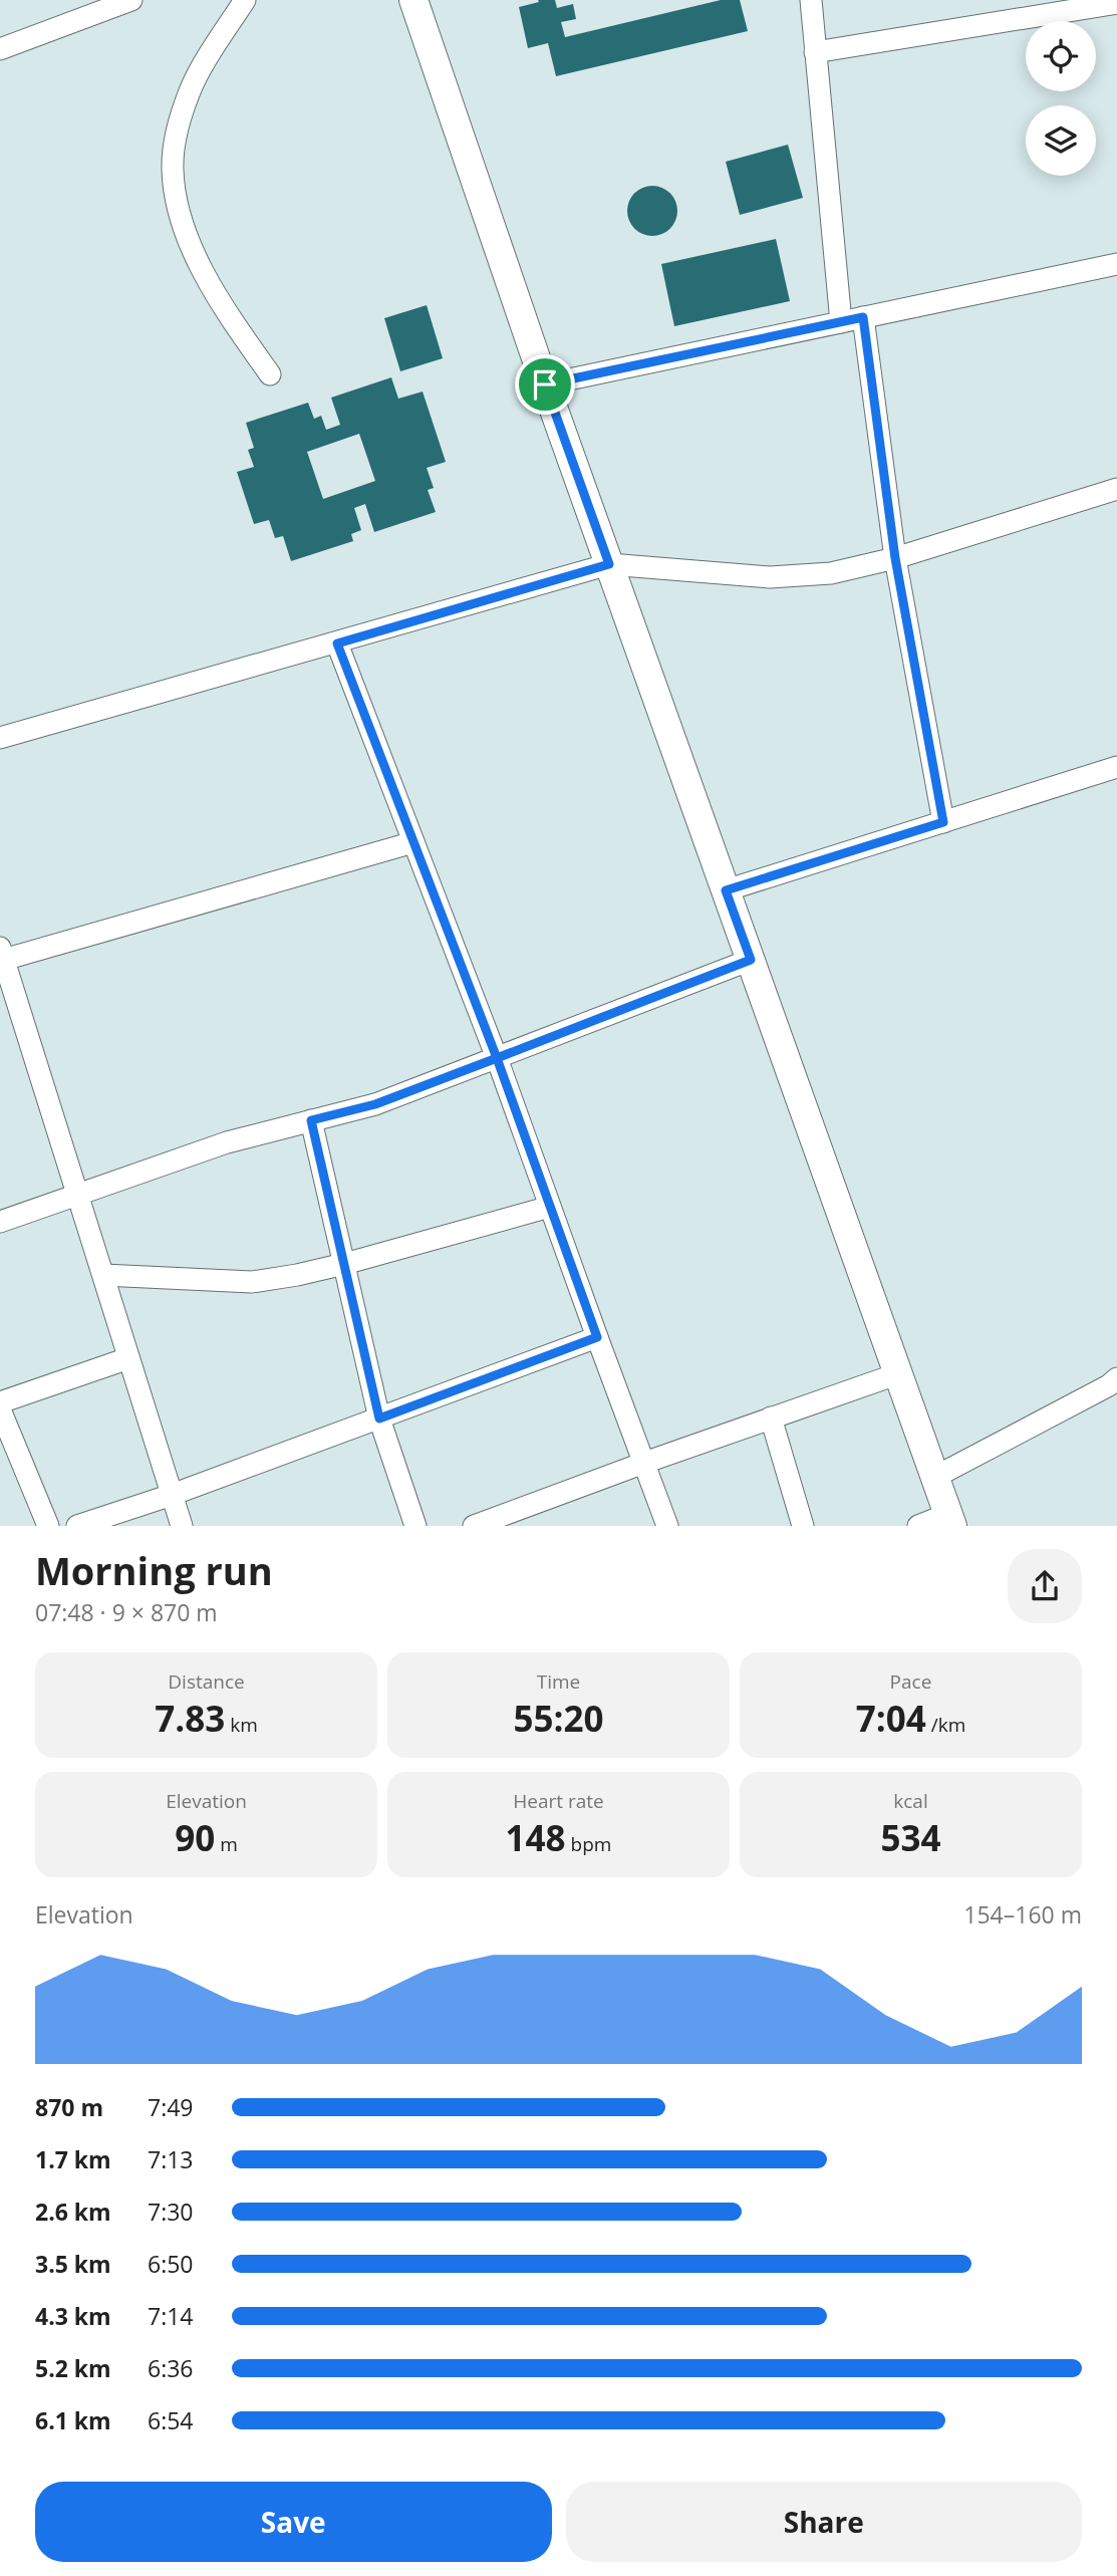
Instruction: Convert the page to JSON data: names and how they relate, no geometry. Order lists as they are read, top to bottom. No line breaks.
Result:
{"page":{"heading":["Morning run","07:48 · 9 × 870 m"],"stats":[["Distance","7.83 km"],["Time","55:20"],["Pace","7:04 /km"],["Elevation","90 m"],["Heart rate","148 bpm"],["kcal","534"]],"chart":["Elevation","154–160 m"],"list":[{"name":"870 m","note":"7:49"},{"name":"1.7 km","note":"7:13"},{"name":"2.6 km","note":"7:30"},{"name":"3.5 km","note":"6:50"},{"name":"4.3 km","note":"7:14"},{"name":"5.2 km","note":"6:36"},{"name":"6.1 km","note":"6:54"}],"buttons":["Save","Share"]}}
